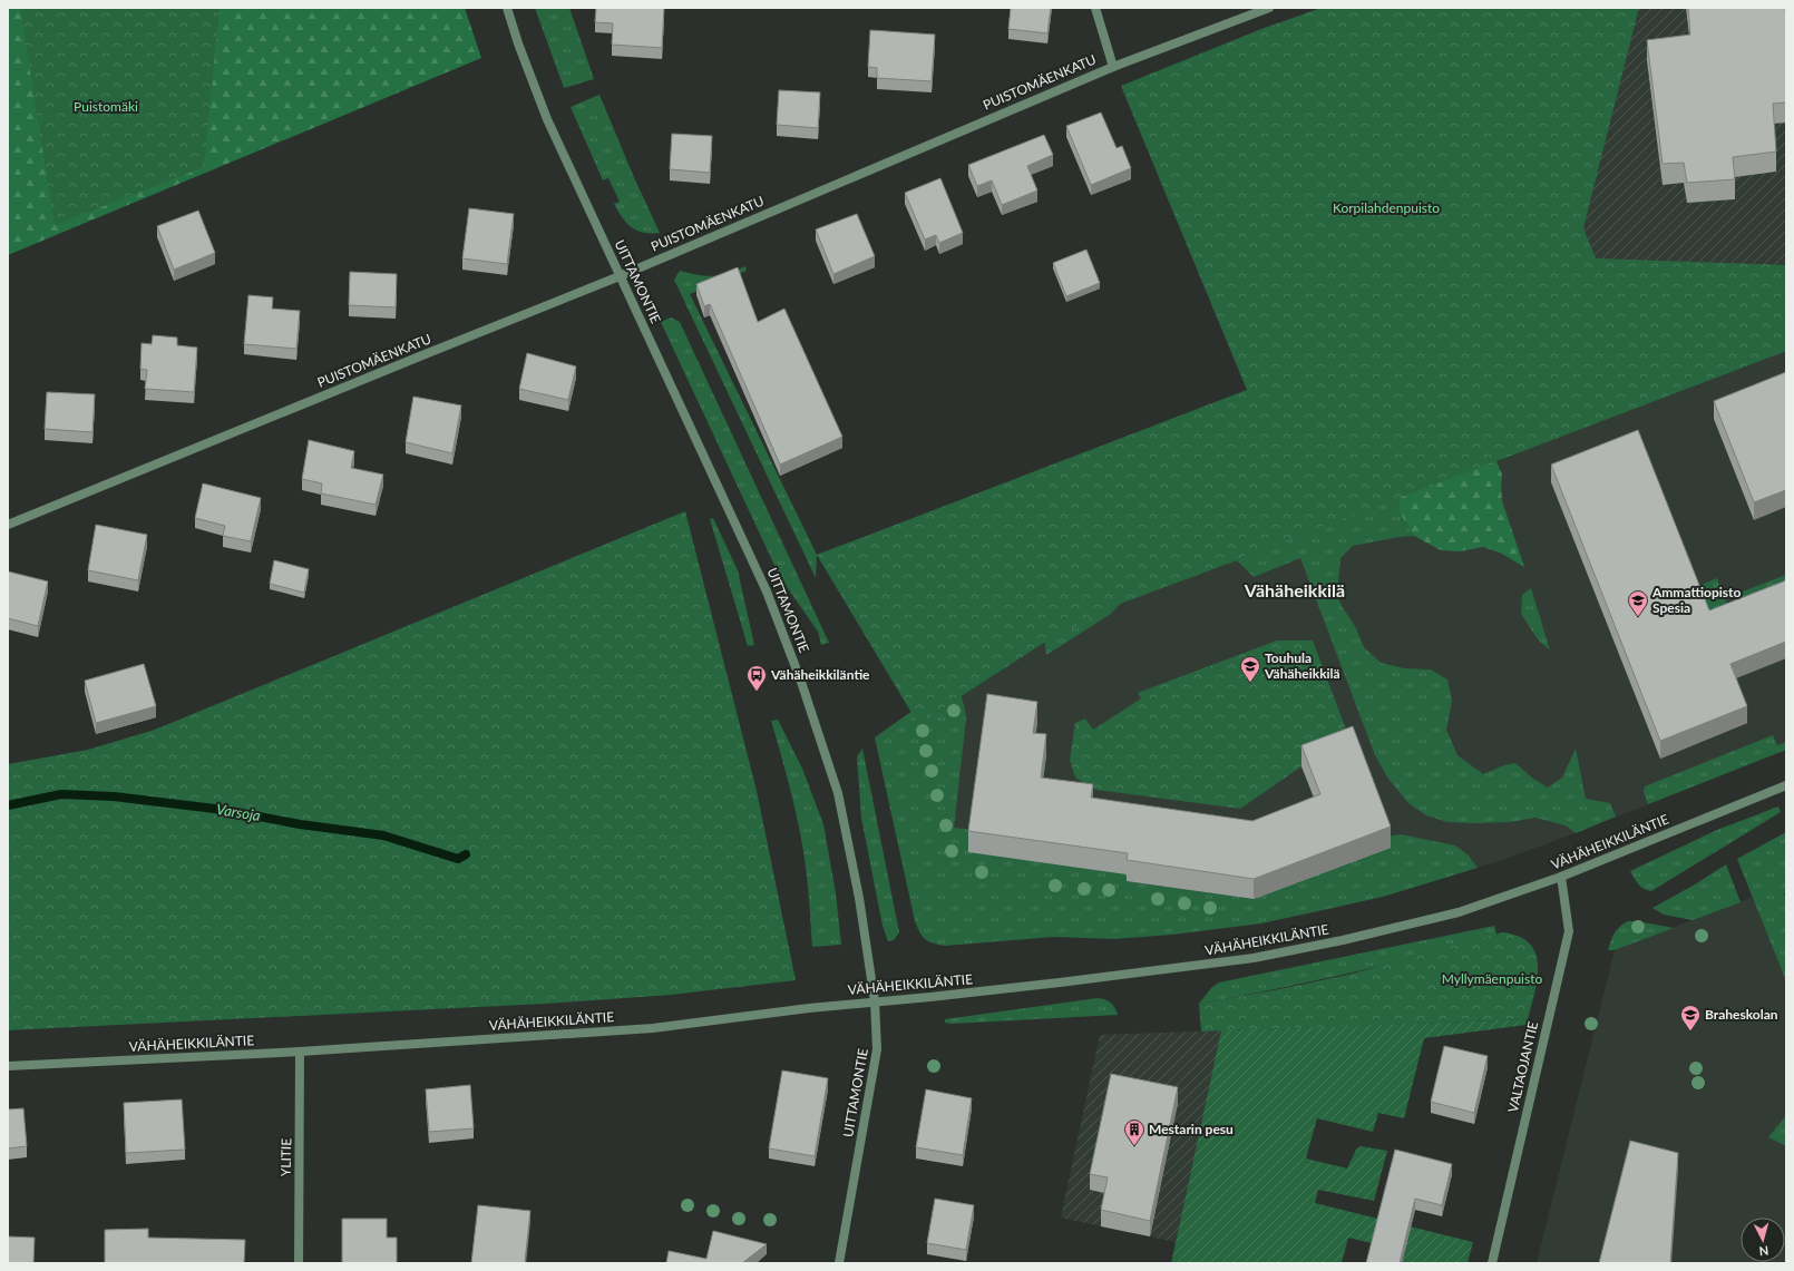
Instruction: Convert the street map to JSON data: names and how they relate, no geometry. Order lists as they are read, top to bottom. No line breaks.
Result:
{"streets":{"street":["PUISTOMÄENKATU","UITTAMONTIE","VÄHÄHEIKKILÄNTIE","VALTAOJANTIE","YLITIE"]},"crossings":[["PUISTOMÄENKATU","UITTAMONTIE"],["UITTAMONTIE","VÄHÄHEIKKILÄNTIE"],["VÄHÄHEIKKILÄNTIE","VALTAOJANTIE"],["VÄHÄHEIKKILÄNTIE","YLITIE"]],"districts":["Vähäheikkilä"],"water":["Varsoja"],"parks":["Puistomäki","Korpilahdenpuisto","Myllymäenpuisto"],"places":{"school or university":["Ammattiopisto Spesia","Touhula Vähäheikkilä","Braheskolan"],"bus stop":["Vähäheikkiläntie"],"building":["Mestarin pesu"]},"north":"bottom"}
